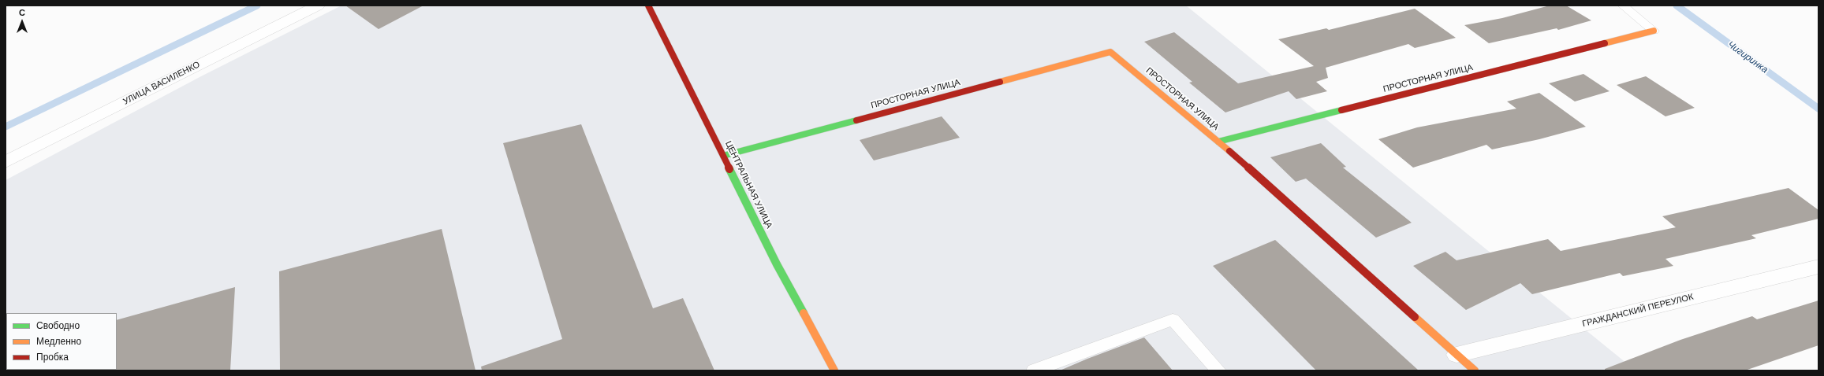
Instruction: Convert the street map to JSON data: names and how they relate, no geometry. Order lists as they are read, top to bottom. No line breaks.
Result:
{"streets":{"street":["ПРОСТОРНАЯ УЛИЦА","УЛИЦА ВАСИЛЕНКО","ЦЕНТРАЛЬНАЯ УЛИЦА","ГРАЖДАНСКИЙ ПЕРЕУЛОК"]},"crossings":[["ПРОСТОРНАЯ УЛИЦА","ЦЕНТРАЛЬНАЯ УЛИЦА"]],"water":["Чигиринка"],"legend":["Свободно","Медленно","Пробка"],"north":"top"}
